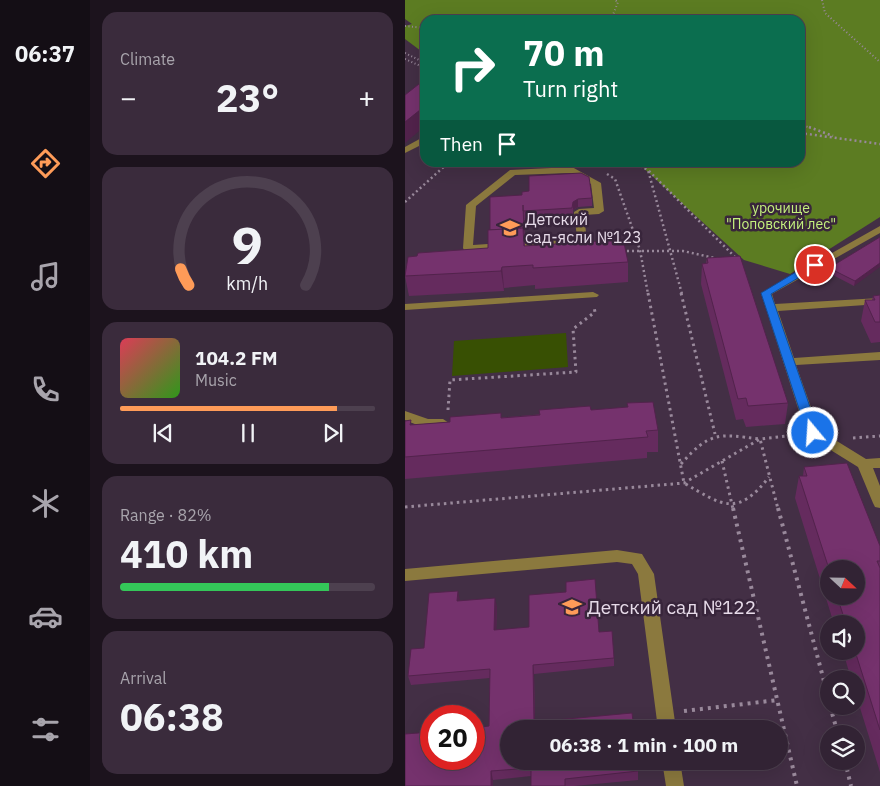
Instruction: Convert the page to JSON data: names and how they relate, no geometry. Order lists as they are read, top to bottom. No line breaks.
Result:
{"parks":["урочище \"Поповский лес\""],"places":{"school or university":["Детский сад-ясли №123","Детский сад №122"]},"north":"right","page":{"tabs":"06:37","tile":["Climate",["Range · 82%","410 km"],["Arrival","06:38"]],"turn":["70 m","Turn right"],"heat":["−","23°","+"],"then":"Then","song":["104.2 FM","Music"],"limit":"20","trip":"06:38 · 1 min · 100 m","gauge":["9","km/h"]}}
